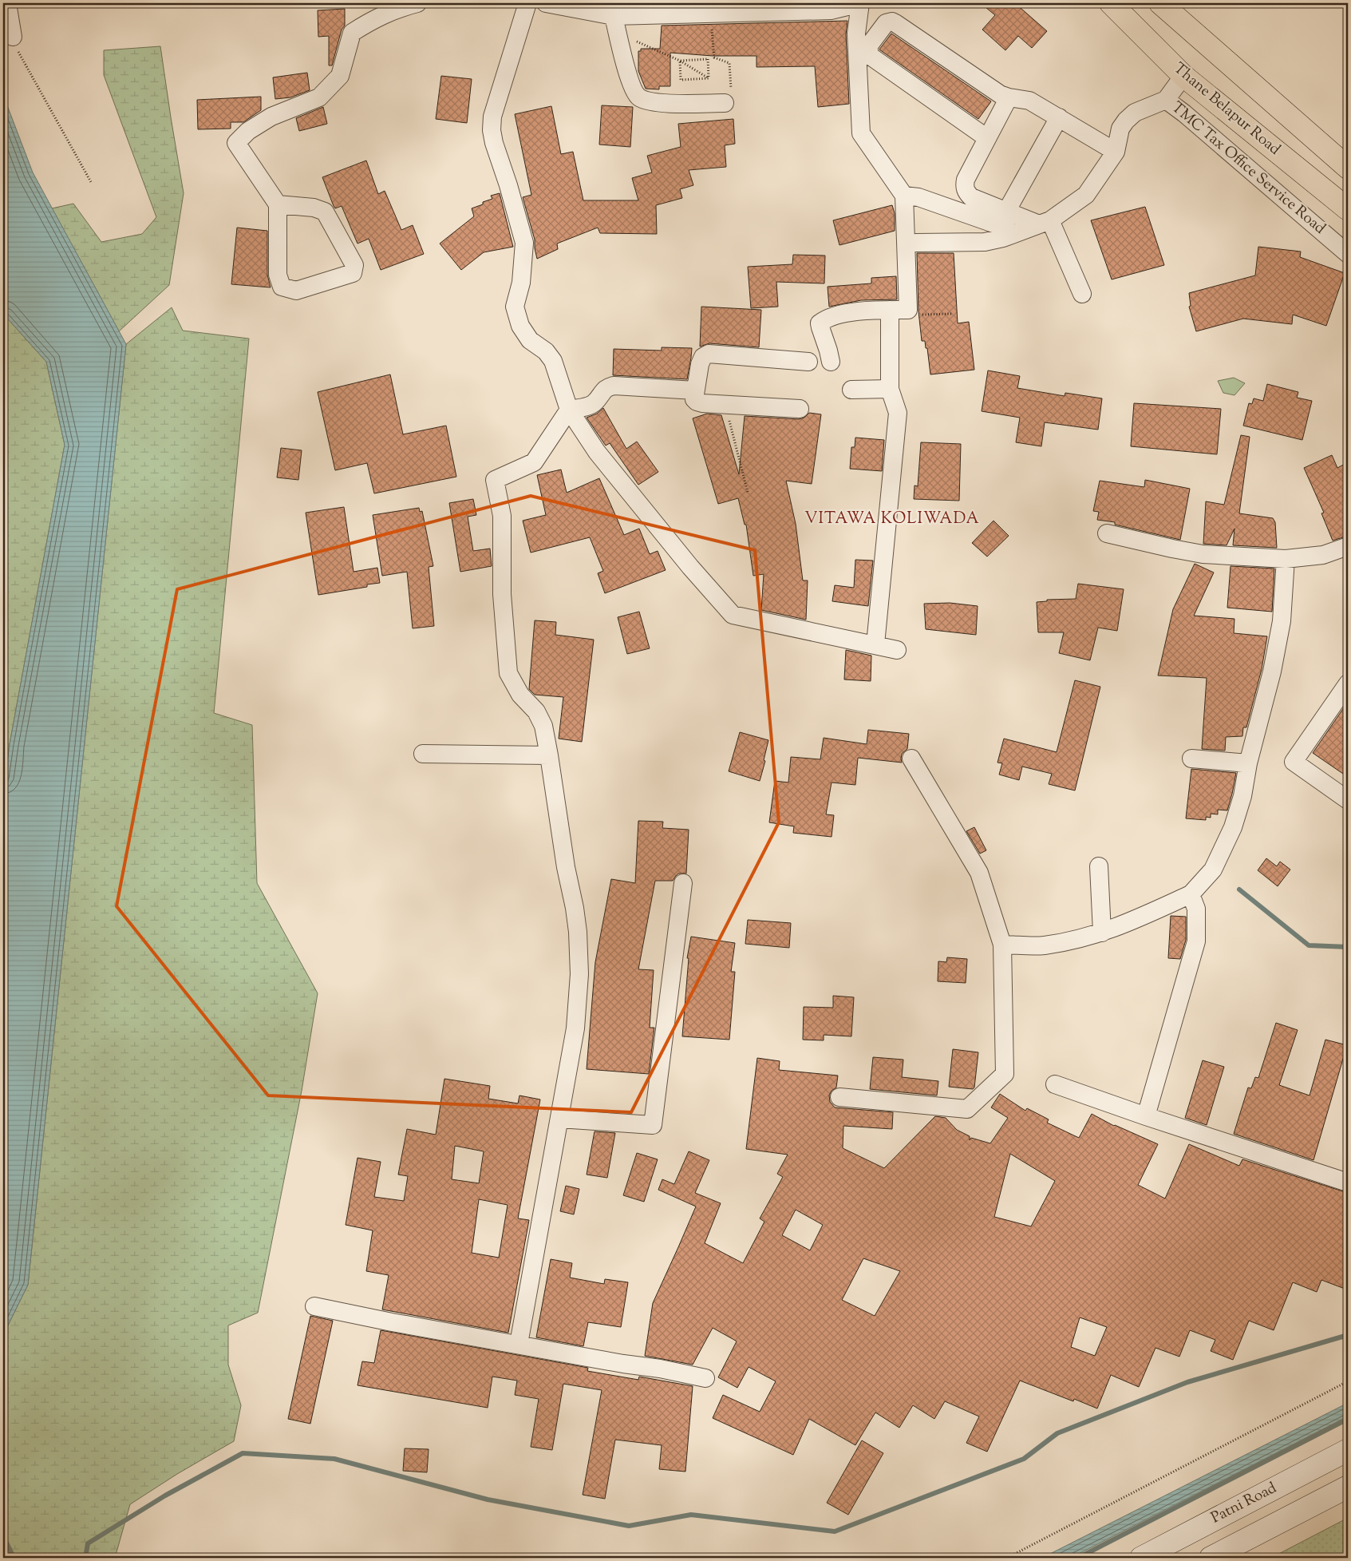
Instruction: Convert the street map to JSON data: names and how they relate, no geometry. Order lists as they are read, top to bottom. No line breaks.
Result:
{"streets":{"main road":["Thane Belapur Road","Patni Road"],"street":["TMC Tax Office Service Road"]},"districts":["VITAWA KOLIWADA"]}
